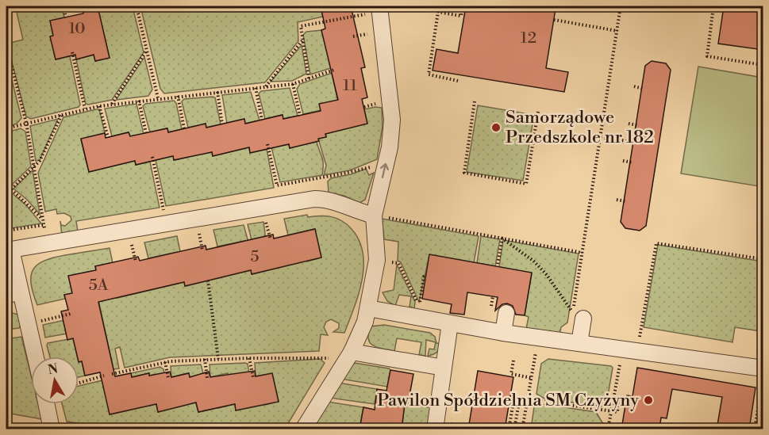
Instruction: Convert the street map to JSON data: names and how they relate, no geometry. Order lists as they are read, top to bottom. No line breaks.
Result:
{"places":["Samorządowe Przedszkole nr 182","Pawilon Spółdzielnia SM Czyżyny"],"house_numbers":["10","12","11","5","5A"],"north":"top"}
